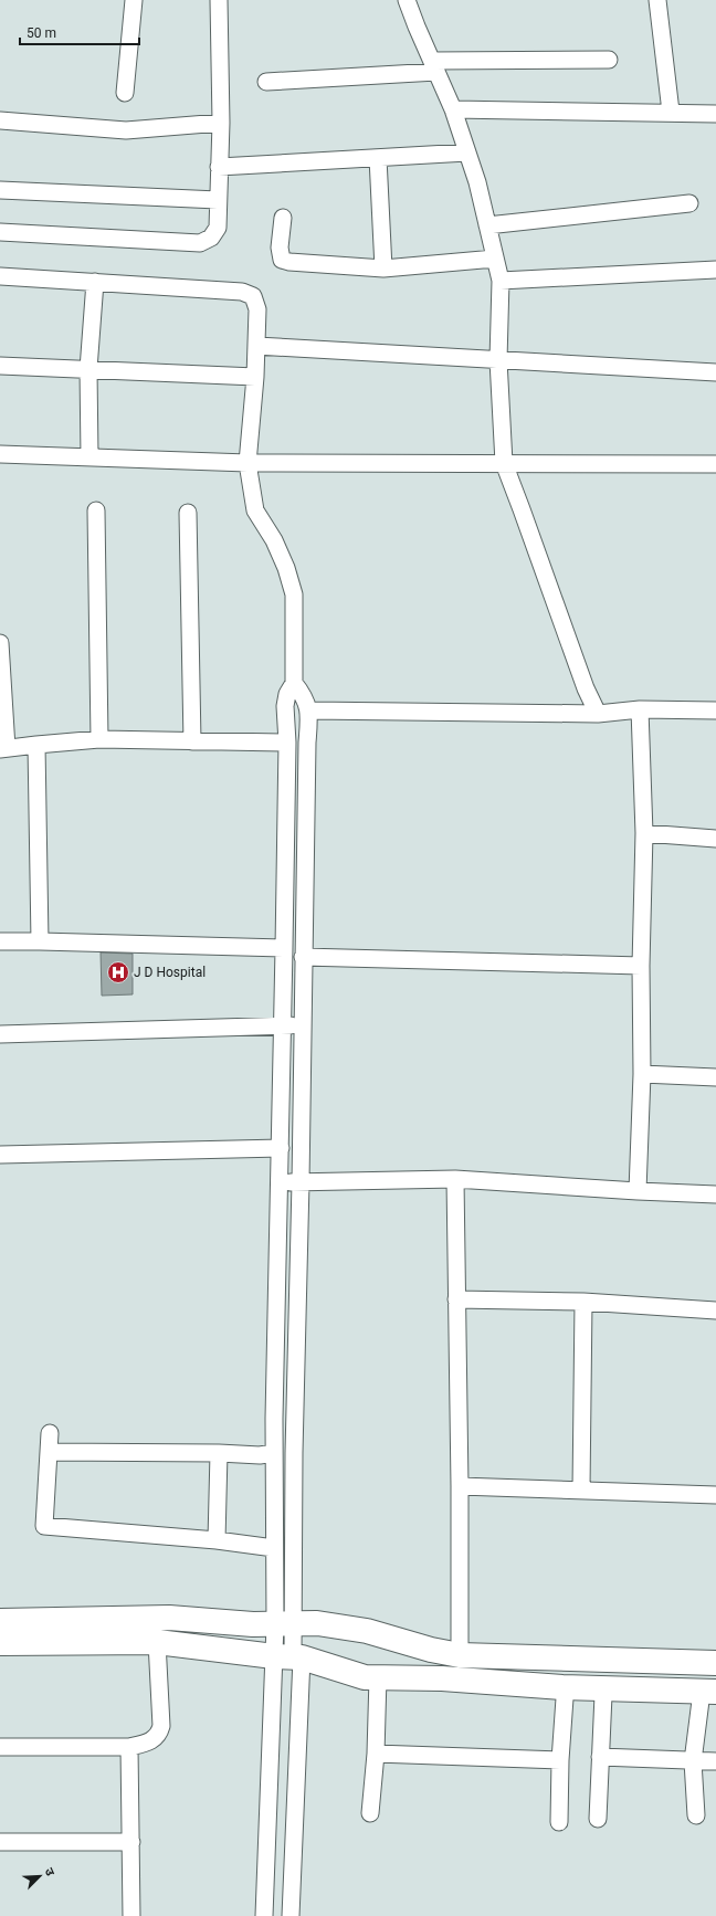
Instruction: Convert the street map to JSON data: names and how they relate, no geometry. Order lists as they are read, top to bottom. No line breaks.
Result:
{"places":{"hospital":["J D Hospital"]},"scale_bar":"50 m","north":"top right"}
